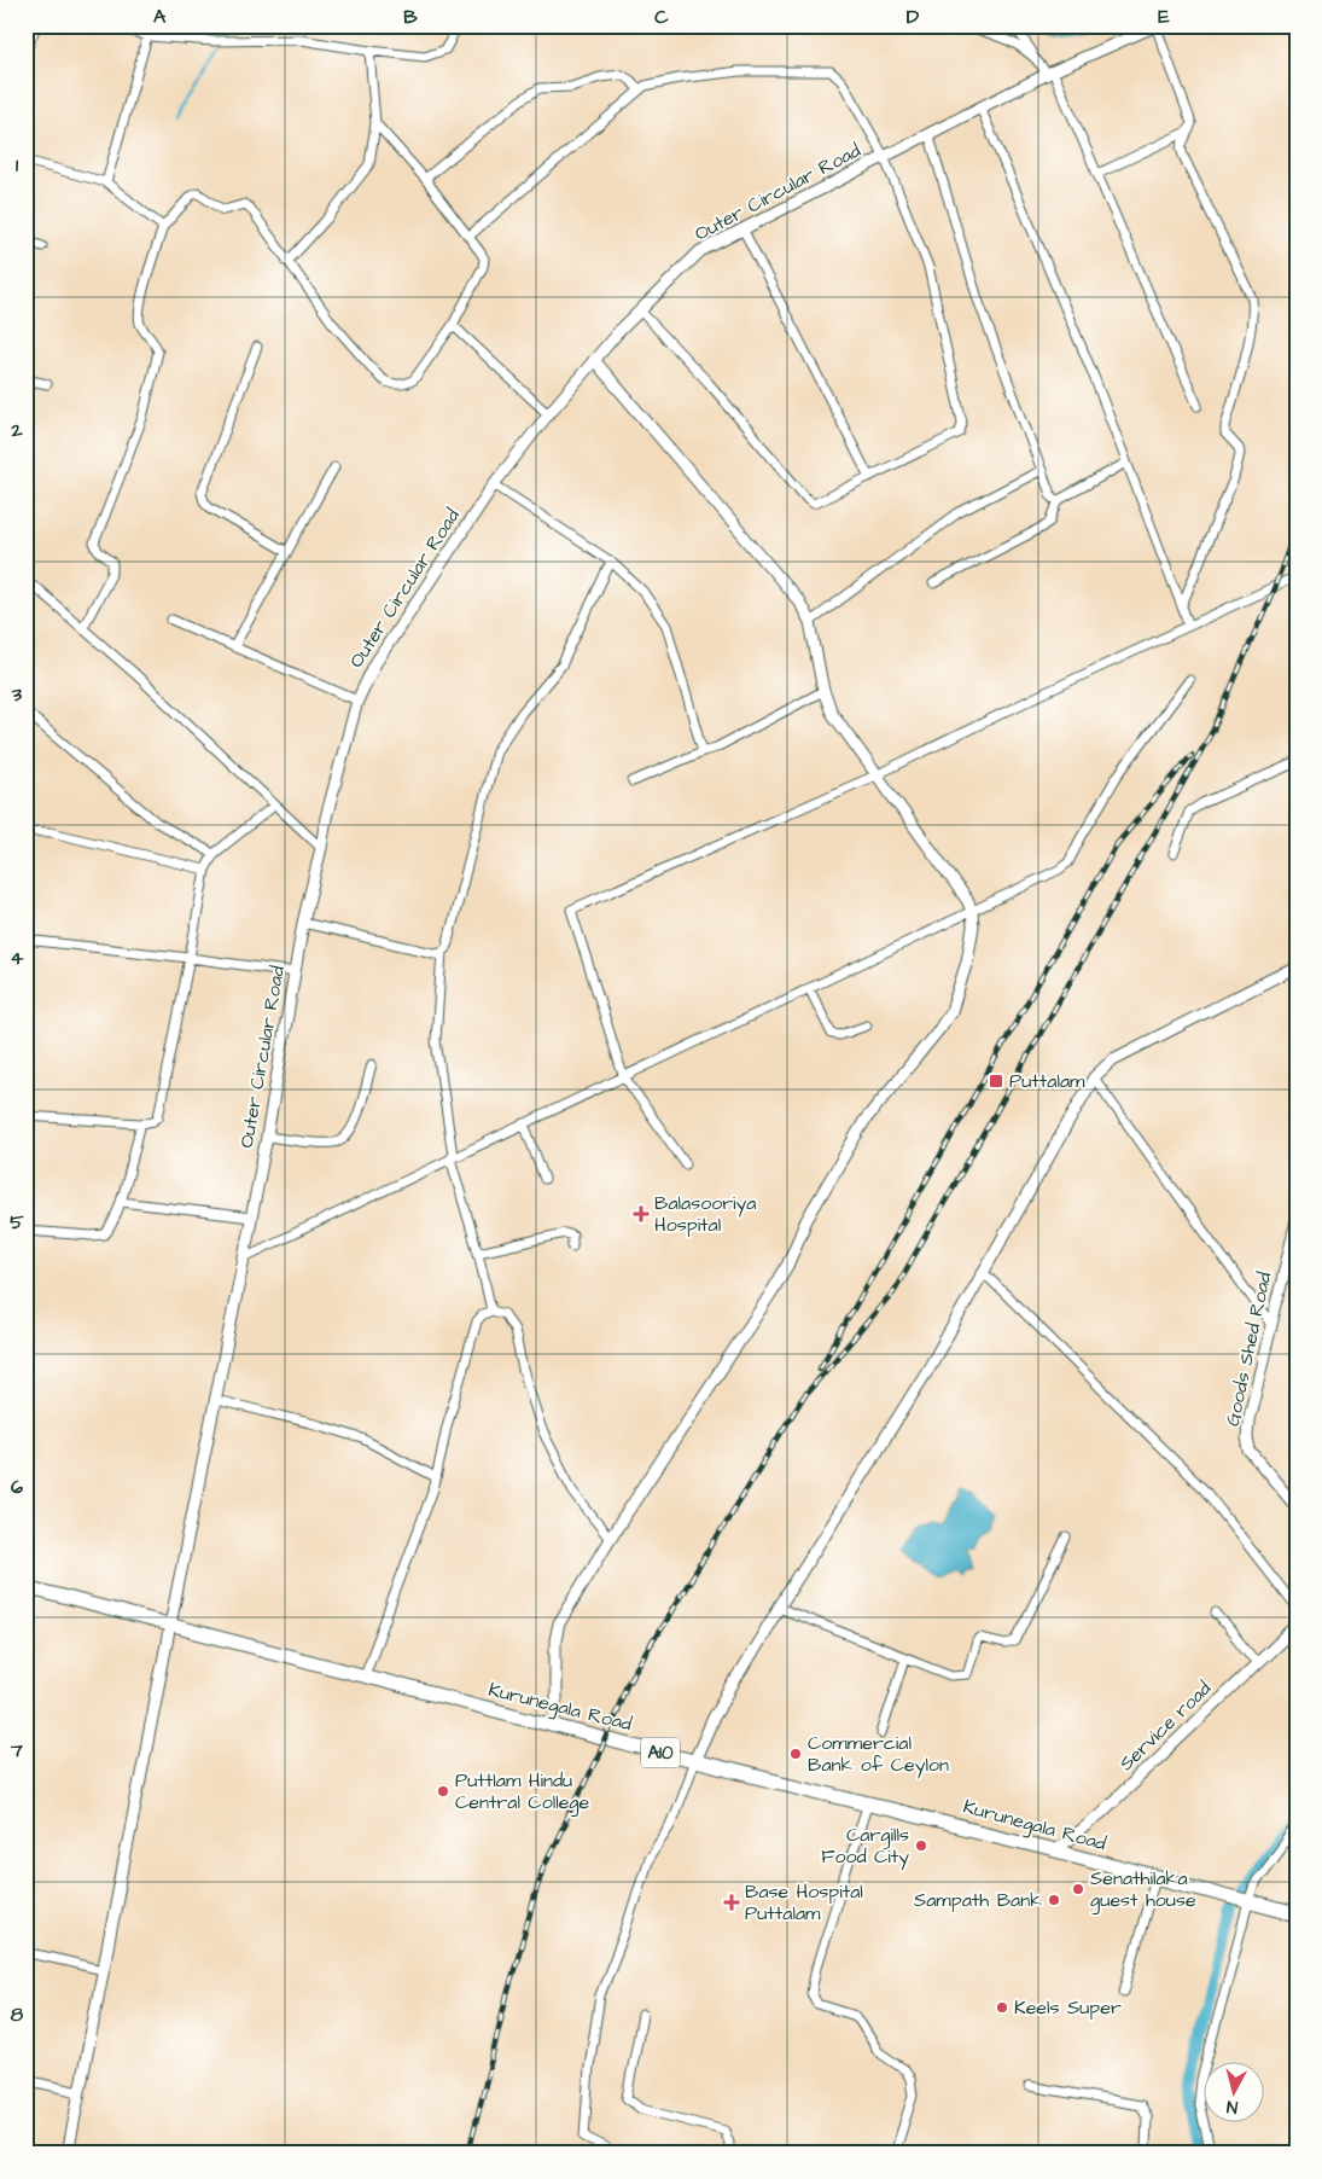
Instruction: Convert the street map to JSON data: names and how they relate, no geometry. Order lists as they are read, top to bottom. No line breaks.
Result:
{"streets":{"highway":["Kurunegala Road","A10"],"street":["Outer Circular Road","Goods Shed Road","Service road"]},"crossings":[["Outer Circular Road","Kurunegala Road"],["Kurunegala Road","Service road"]],"places":{"transit":["Puttalam"],"health":["Balasooriya Hospital","Base Hospital Puttalam"],"other":["Commercial Bank of Ceylon","Puttlam Hindu Central College","Cargills Food City","Senathilaka guest house","Sampath Bank","Keels Super"]},"north":"bottom","grid":{"columns":["A","B","C","D","E"],"rows":["1","2","3","4","5","6","7","8"]}}
